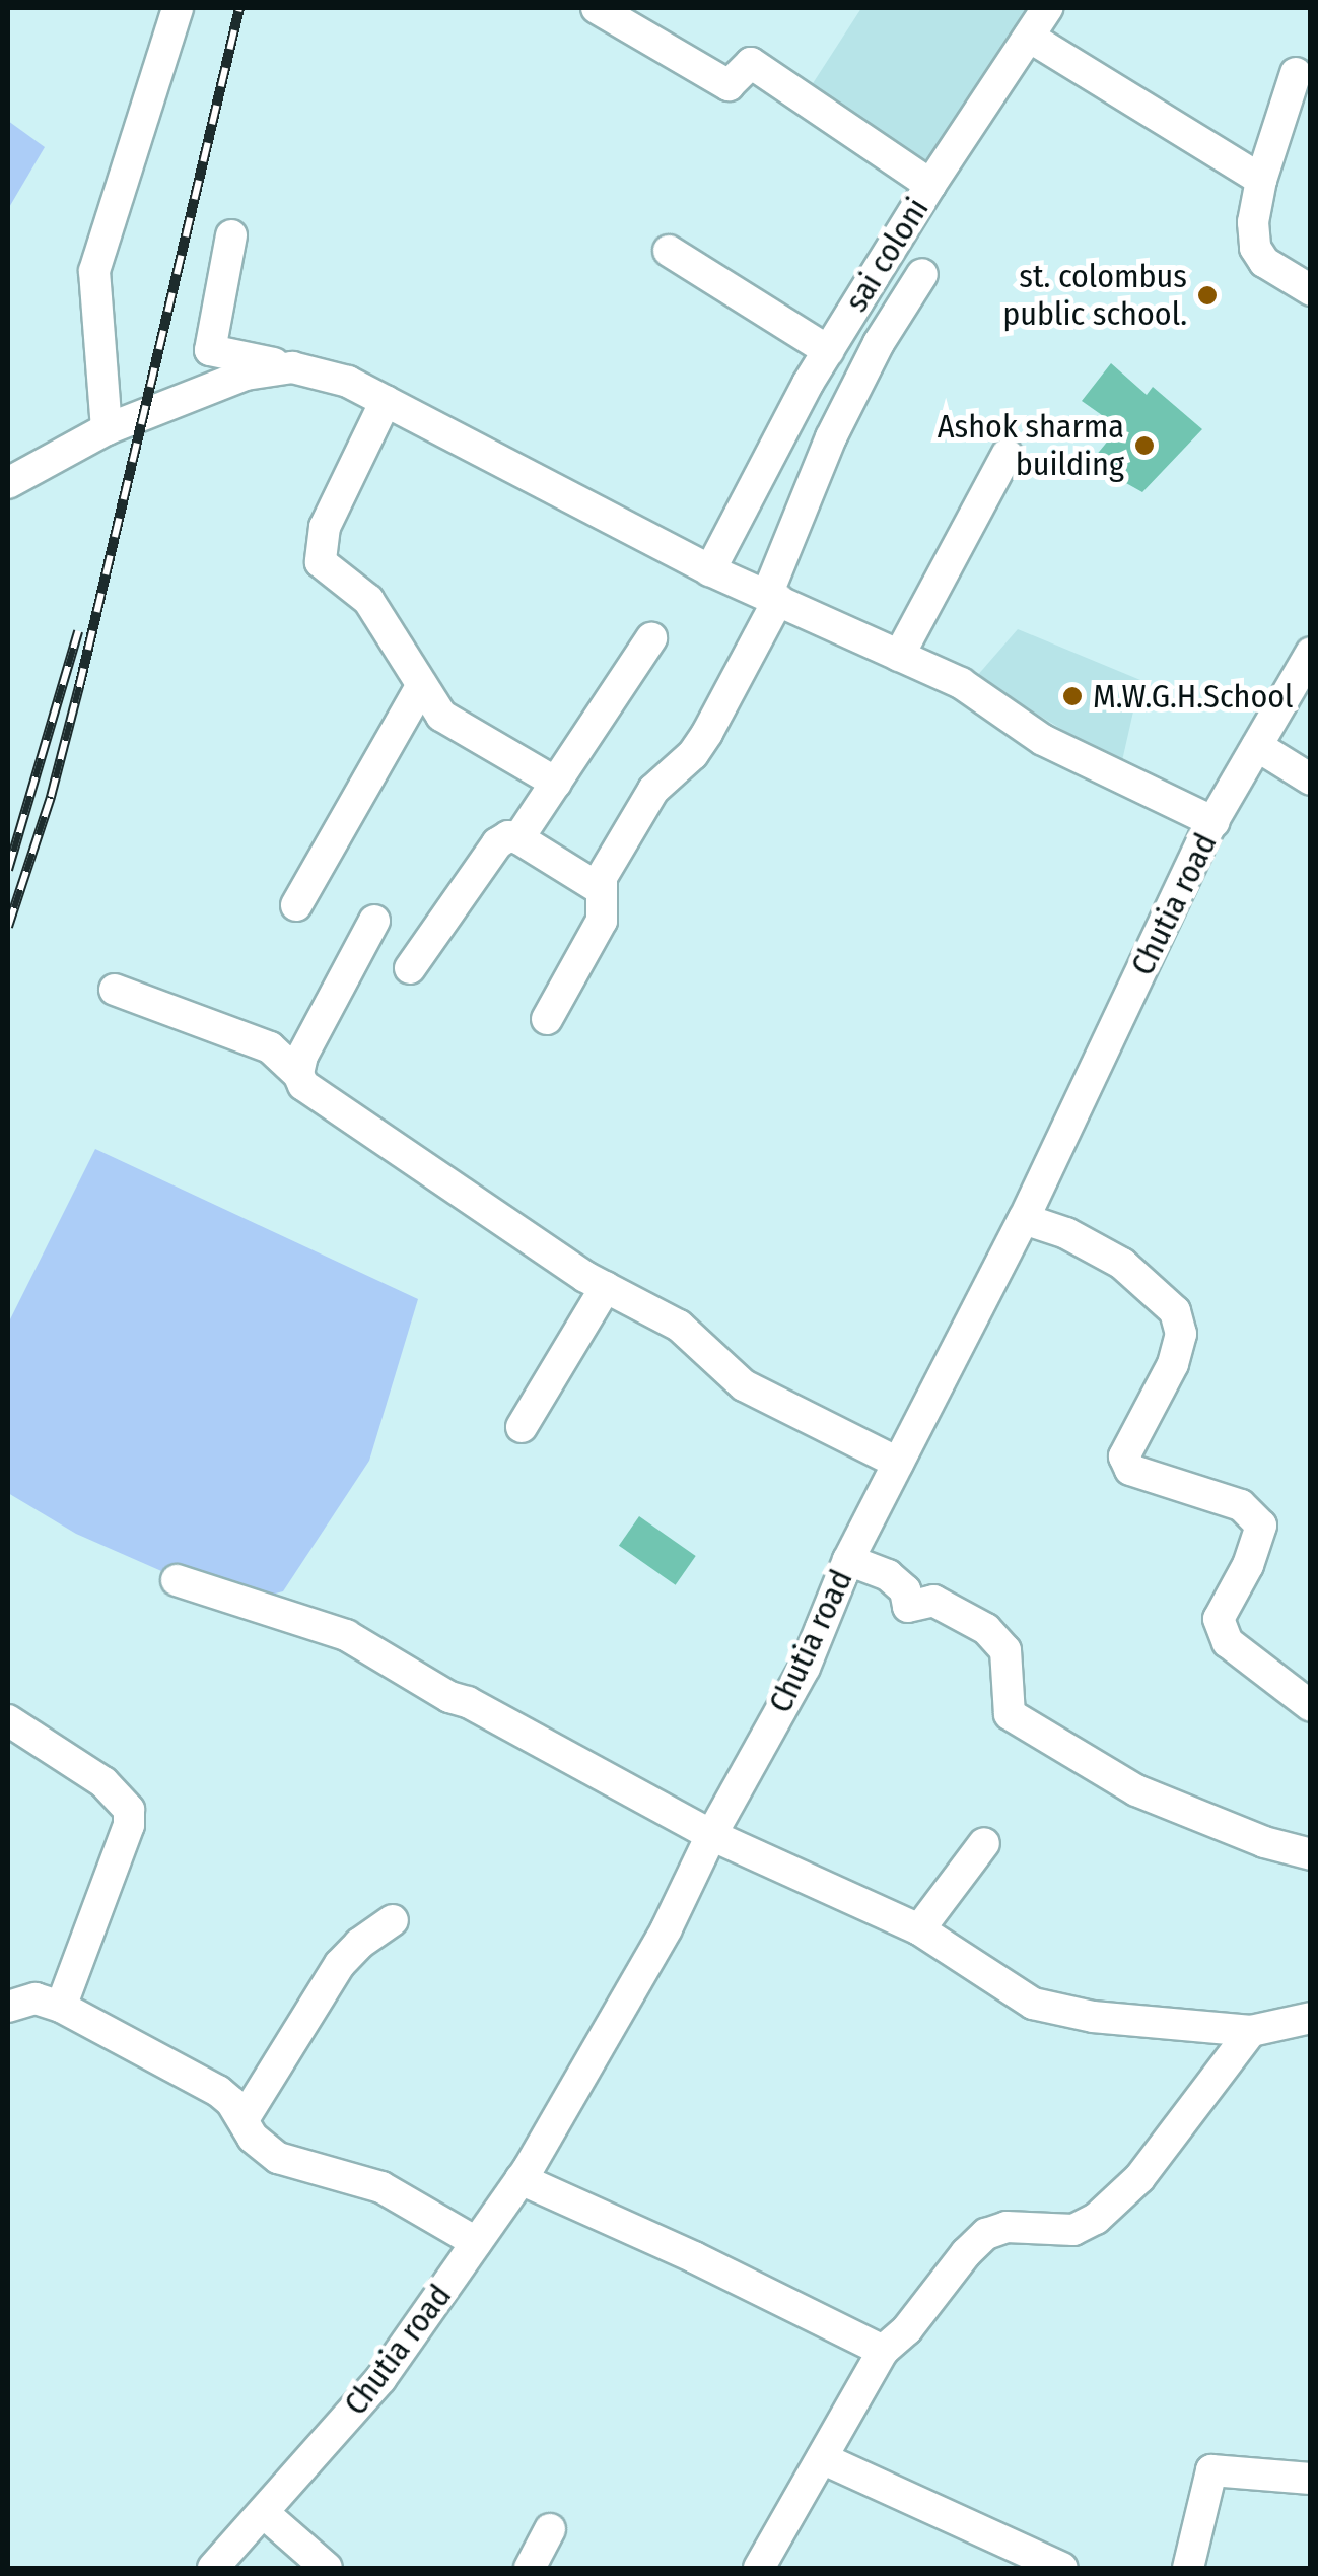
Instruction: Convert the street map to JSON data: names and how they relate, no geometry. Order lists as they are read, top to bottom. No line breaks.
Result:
{"streets":{"street":["sai coloni","Chutia road"]},"places":["st. colombus public school.","Ashok sharma building","M.W.G.H.School"]}
